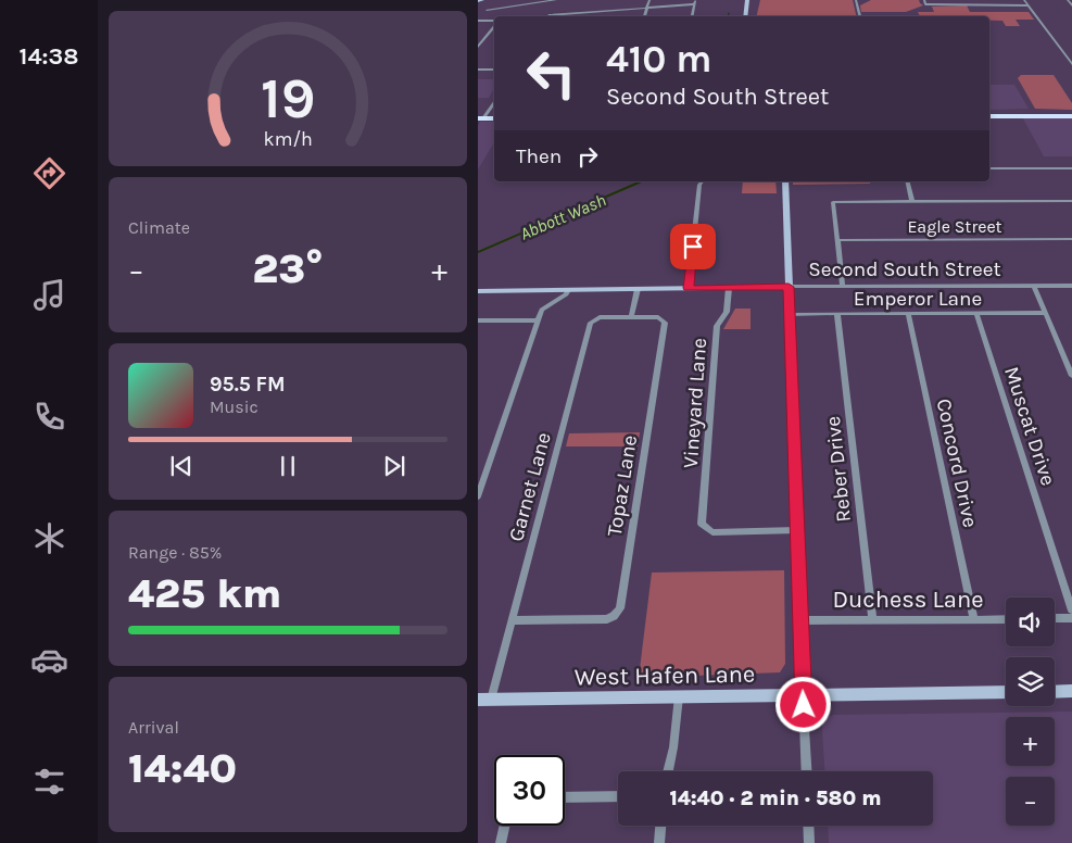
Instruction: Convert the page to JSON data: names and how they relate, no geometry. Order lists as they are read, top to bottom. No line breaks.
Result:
{"streets":{"street":["Eagle Street","Second South Street","Emperor Lane","Vineyard Lane","Muscat Drive","Concord Drive","Reber Drive","Topaz Lane","Garnet Lane","Duchess Lane","West Hafen Lane"]},"crossings":[["Second South Street","Vineyard Lane"],["Emperor Lane","Muscat Drive"],["Emperor Lane","Concord Drive"],["Emperor Lane","Reber Drive"],["Concord Drive","Duchess Lane"],["Reber Drive","Duchess Lane"],["Topaz Lane","Garnet Lane"],["Garnet Lane","West Hafen Lane"]],"water":["Abbott Wash"],"page":{"tabs":"14:38","turn":["410 m","Second South Street"],"then":"Then","tile":["Climate",["Range · 85%","425 km"],["Arrival","14:40"]],"heat":["−","23°","+"],"song":["95.5 FM","Music"],"map_buttons":["+","−"],"limit":"30","trip":"14:40 · 2 min · 580 m","gauge":["19","km/h"]}}
